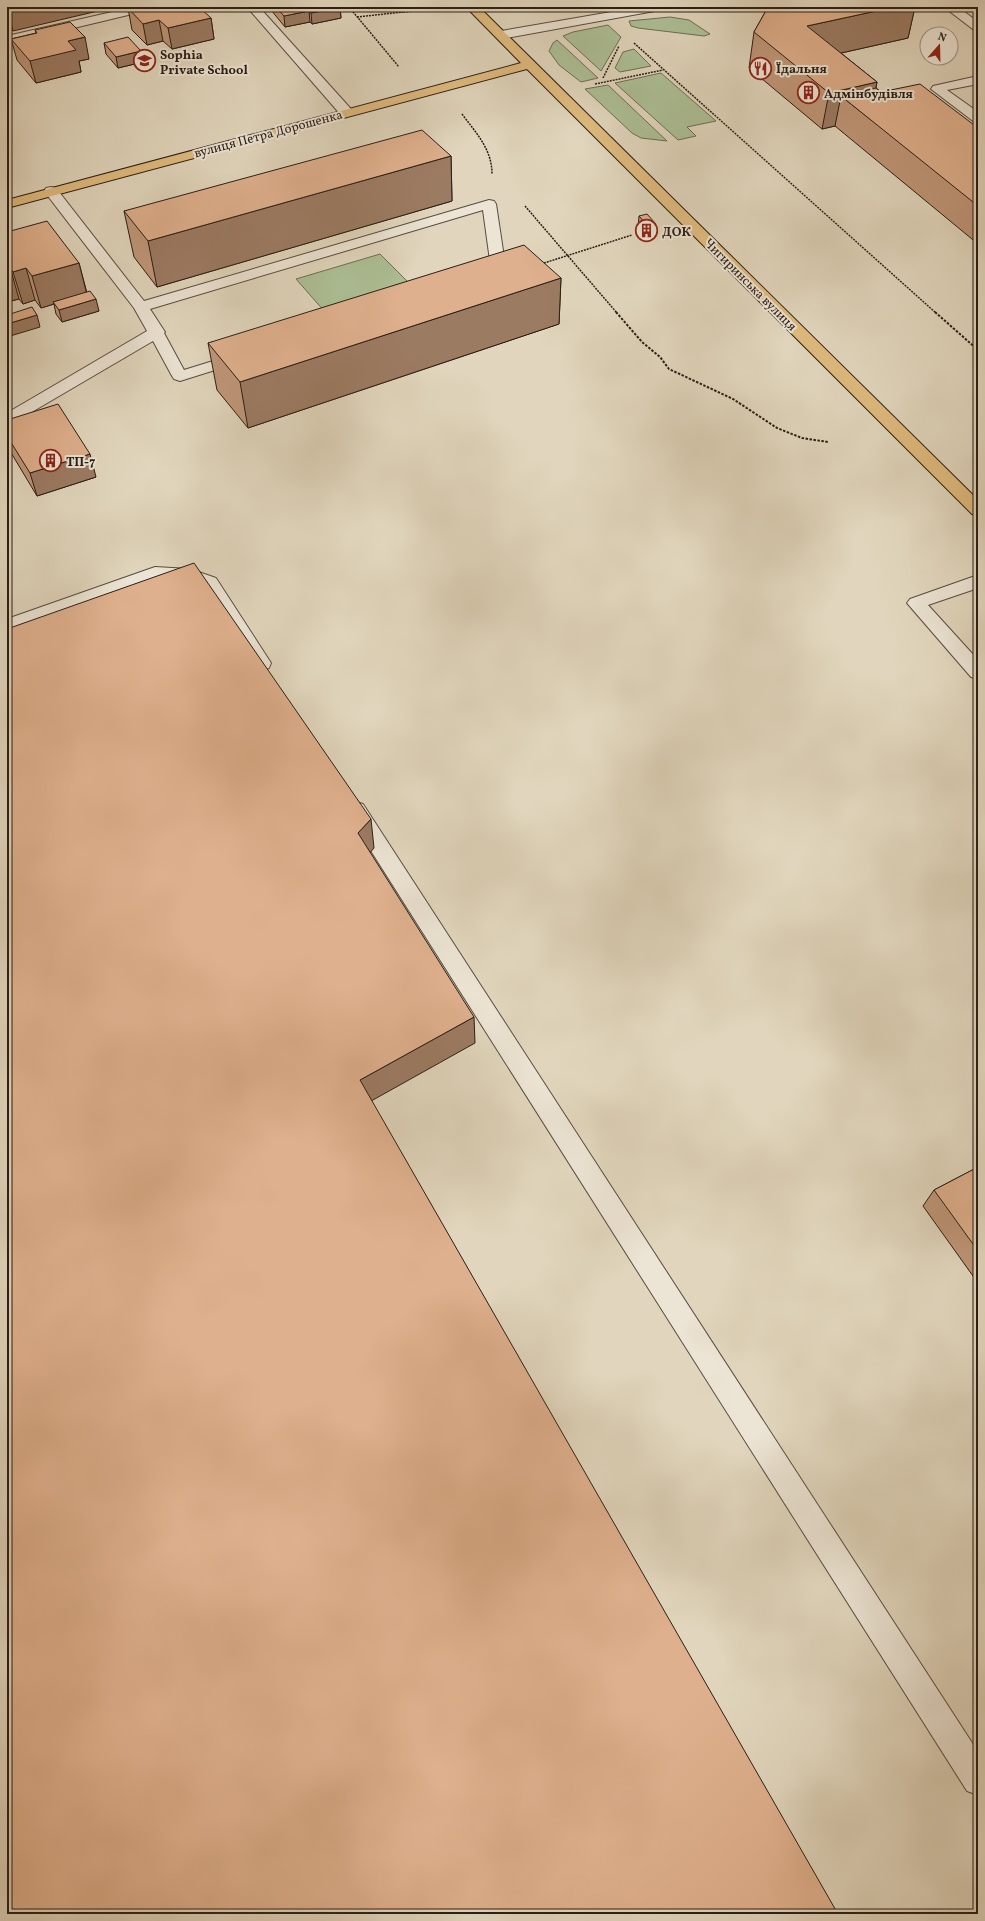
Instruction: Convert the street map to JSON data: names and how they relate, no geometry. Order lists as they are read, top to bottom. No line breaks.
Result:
{"streets":{"main road":["вулиця Петра Дорошенка","Чигиринська вулиця"]},"crossings":[["вулиця Петра Дорошенка","Чигиринська вулиця"]],"places":{"school or university":["Sophia Private School"],"restaurant":["Їдальня"],"building":["Адмінбудівля","ДОК","ТП-7"]},"north":"top"}
